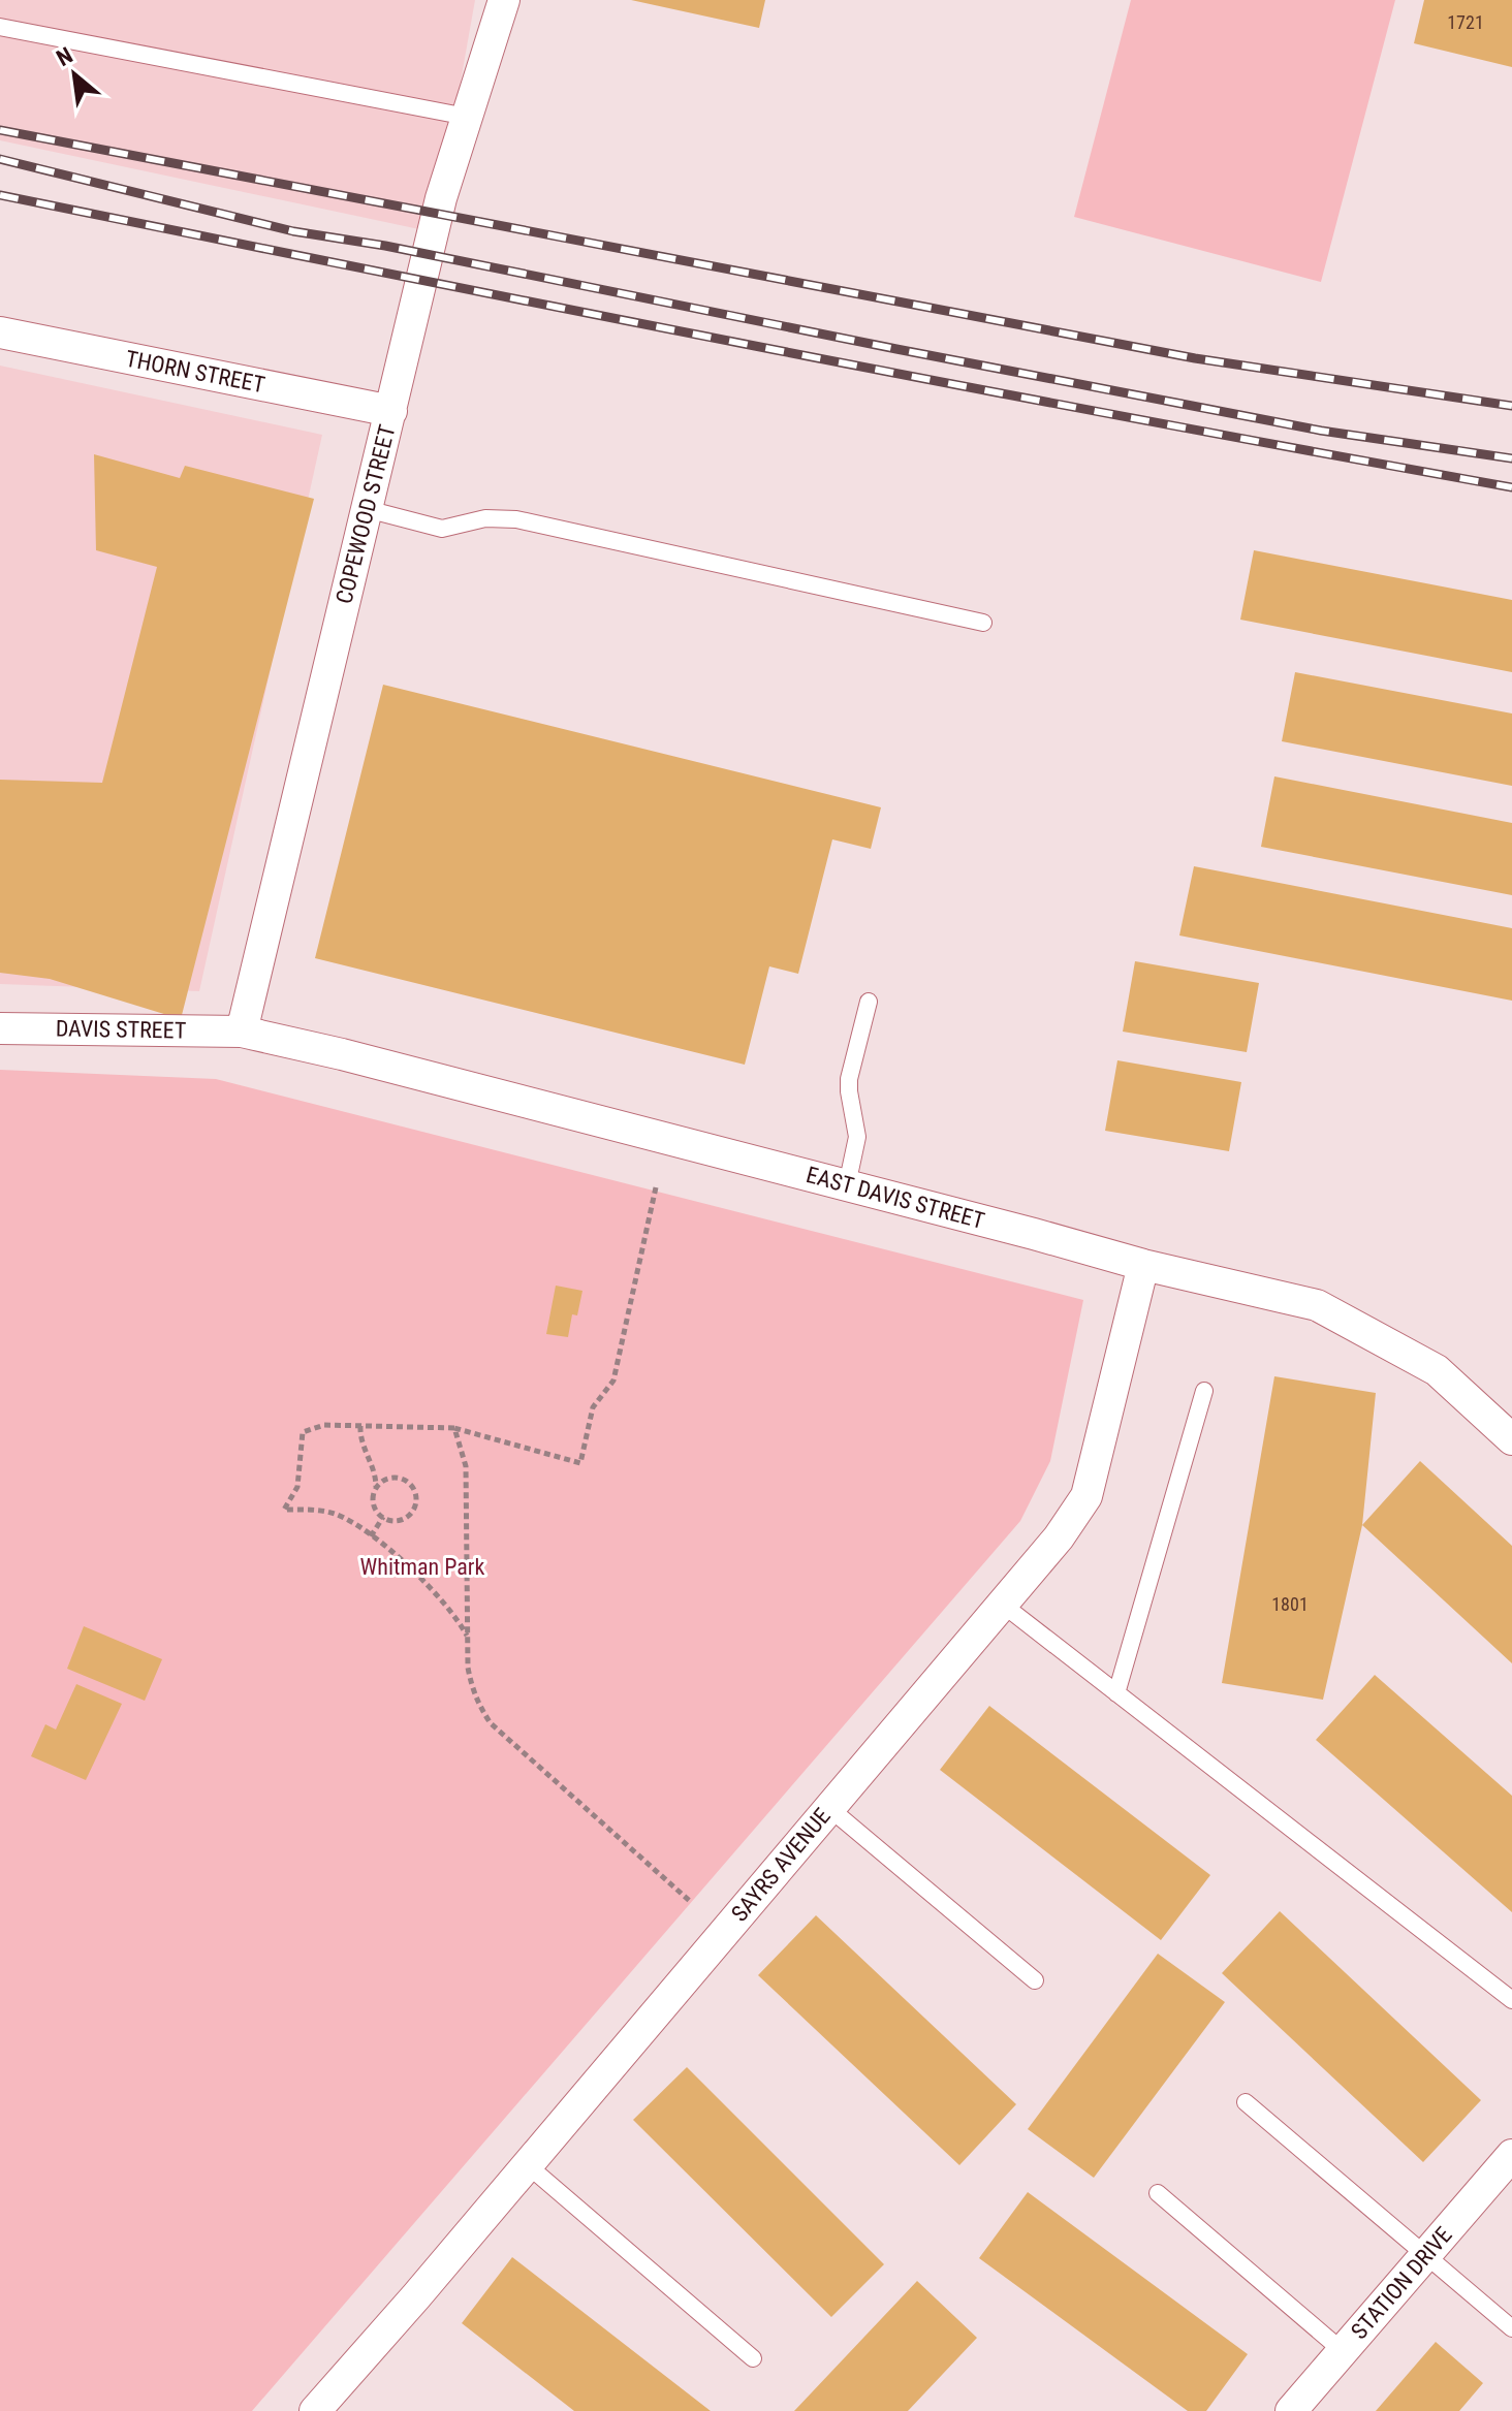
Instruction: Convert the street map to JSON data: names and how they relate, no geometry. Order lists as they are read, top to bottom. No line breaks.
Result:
{"streets":{"street":["THORN STREET","COPEWOOD STREET","DAVIS STREET","EAST DAVIS STREET","SAYRS AVENUE","STATION DRIVE"]},"crossings":[["THORN STREET","COPEWOOD STREET"],["COPEWOOD STREET","DAVIS STREET"],["COPEWOOD STREET","EAST DAVIS STREET"],["DAVIS STREET","EAST DAVIS STREET"],["EAST DAVIS STREET","SAYRS AVENUE"]],"parks":["Whitman Park"],"house_numbers":["1721","1801"],"north":"top left"}
